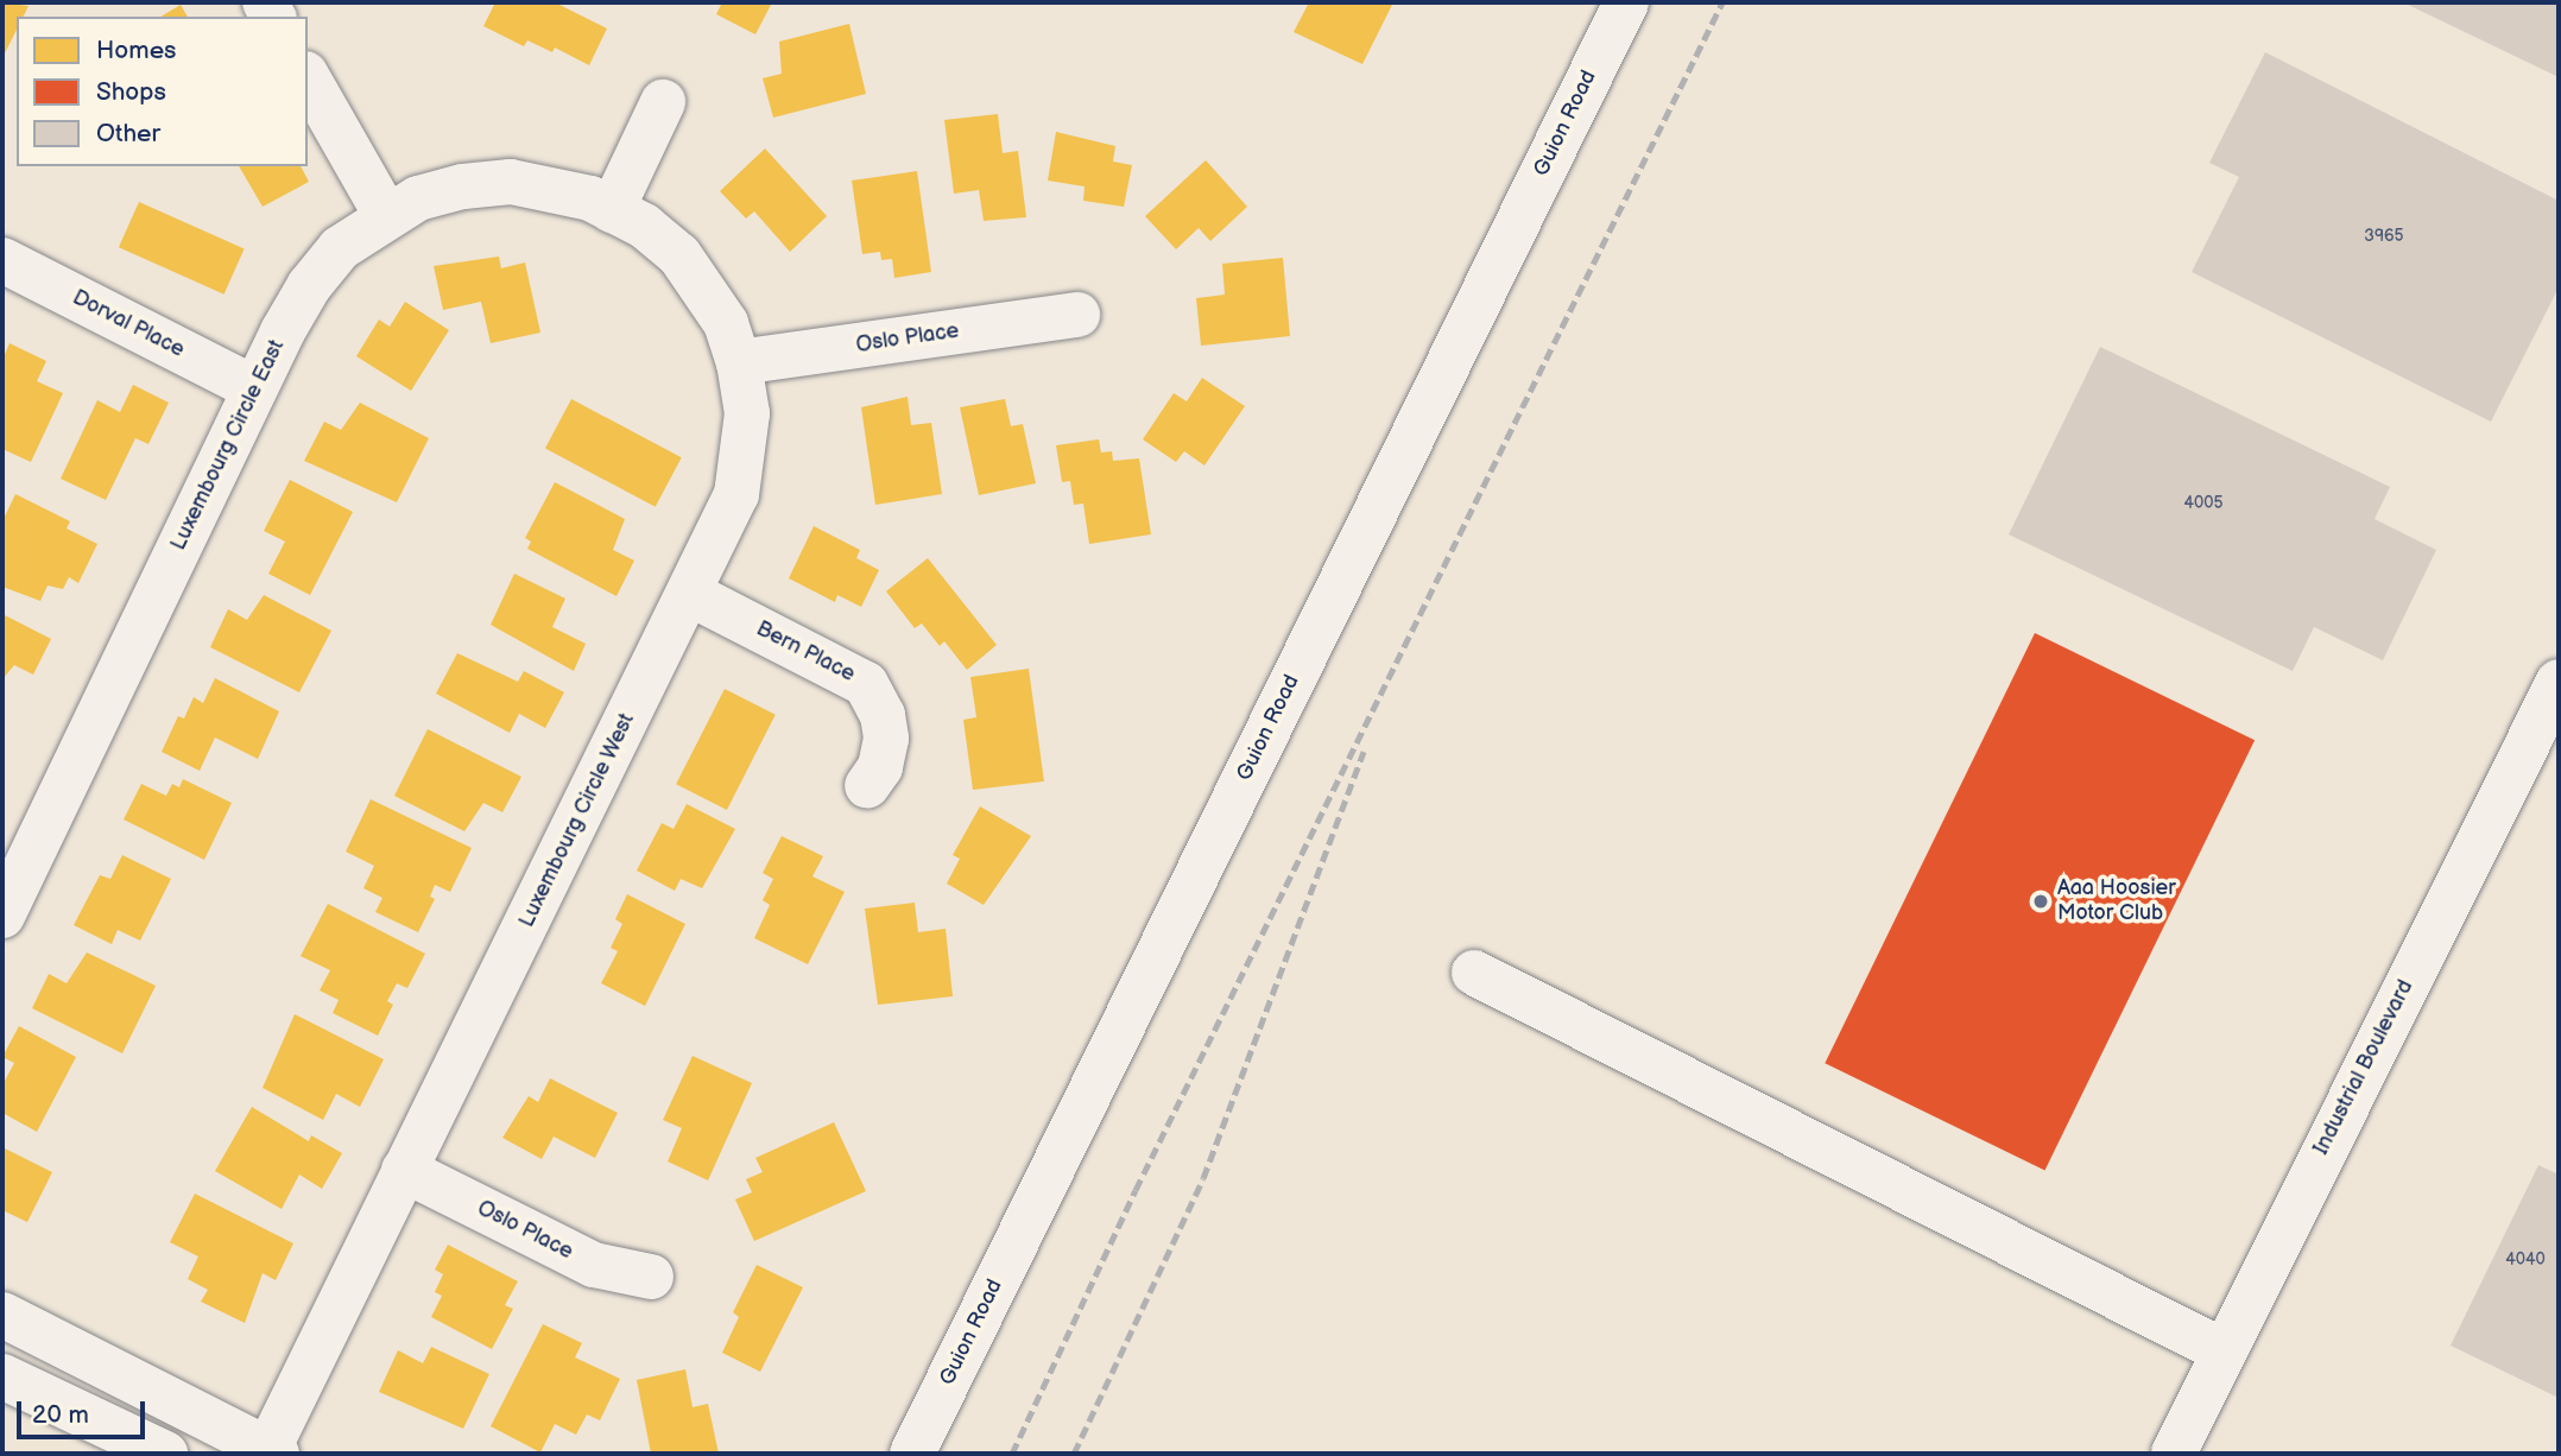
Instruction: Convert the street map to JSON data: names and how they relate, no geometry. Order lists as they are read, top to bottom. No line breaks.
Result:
{"streets":{"street":["Guion Road","Dorval Place","Oslo Place","Luxembourg Circle East","Bern Place","Luxembourg Circle West","Industrial Boulevard"]},"crossings":[["Dorval Place","Luxembourg Circle East"],["Oslo Place","Luxembourg Circle West"],["Luxembourg Circle East","Luxembourg Circle West"],["Bern Place","Luxembourg Circle West"]],"places":["Aaa Hoosier Motor Club"],"house_numbers":["3965","4005","4040"],"legend":["Homes","Shops","Other"],"scale_bar":"20 m"}
